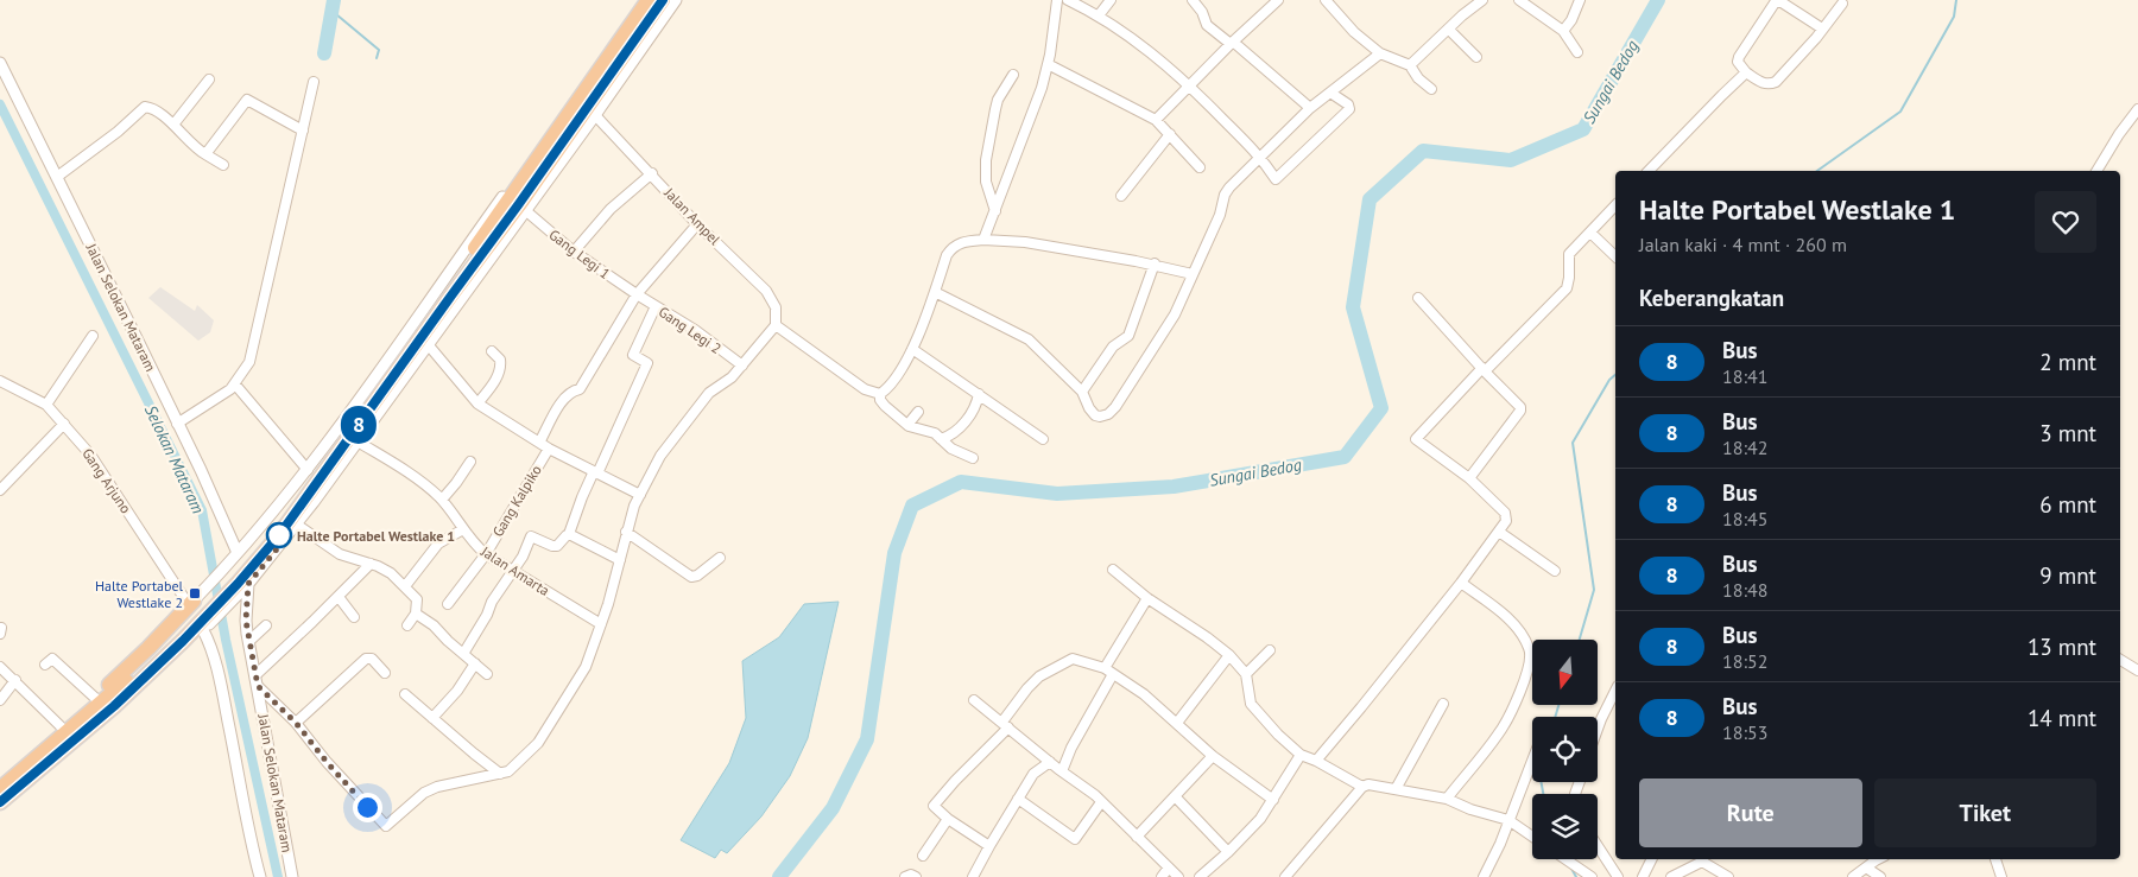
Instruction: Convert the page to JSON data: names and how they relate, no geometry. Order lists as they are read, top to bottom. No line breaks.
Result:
{"streets":{"street":["Jalan Ampel","Gang Legi 1","Jalan Selokan Mataram","Gang Legi 2","Gang Arjuno","Gang Kalpiko","Jalan Amarta"]},"crossings":[["Gang Legi 1","Gang Legi 2"],["Gang Kalpiko","Jalan Amarta"]],"water":["Sungai Bedog","Selokan Mataram"],"places":{"other":["Halte Portabel Westlake 1"],"transit":["Halte Portabel Westlake 2"]},"lines":["bus line 8"],"north":"bottom","page":{"on_map":"8","heading":[["Halte Portabel Westlake 1","Jalan kaki · 4 mnt · 260 m"],"Keberangkatan"],"list":[{"mark":"8","name":"Bus","note":"18:41","value":"2 mnt"},{"mark":"8","name":"Bus","note":"18:42","value":"3 mnt"},{"mark":"8","name":"Bus","note":"18:45","value":"6 mnt"},{"mark":"8","name":"Bus","note":"18:48","value":"9 mnt"},{"mark":"8","name":"Bus","note":"18:52","value":"13 mnt"},{"mark":"8","name":"Bus","note":"18:53","value":"14 mnt"}],"buttons":["Rute","Tiket"]}}
